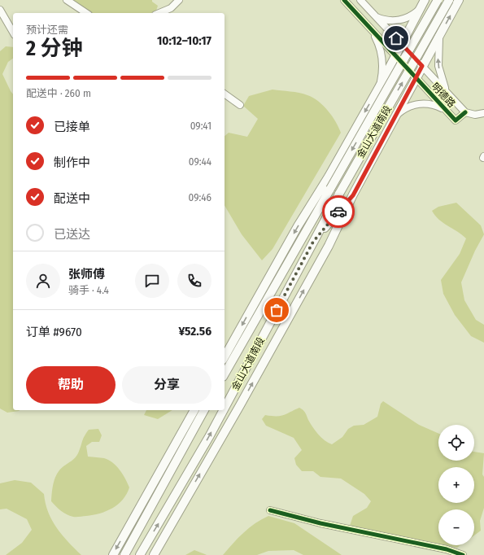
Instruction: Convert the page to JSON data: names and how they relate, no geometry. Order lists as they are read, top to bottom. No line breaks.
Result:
{"streets":{"main road":["金山大道南段"],"street":["明德路"]},"page":{"heading":["2 分钟","预计还需","10:12–10:17"],"panel":["张师傅","骑手 · 4.4","订单 #9670","¥52.56"],"bar":"配送中 · 260 m","list":[["已接单","09:41"],["制作中","09:44"],["配送中","09:46"],"已送达"],"buttons":["帮助","分享"],"map_buttons":["+","−"]}}
